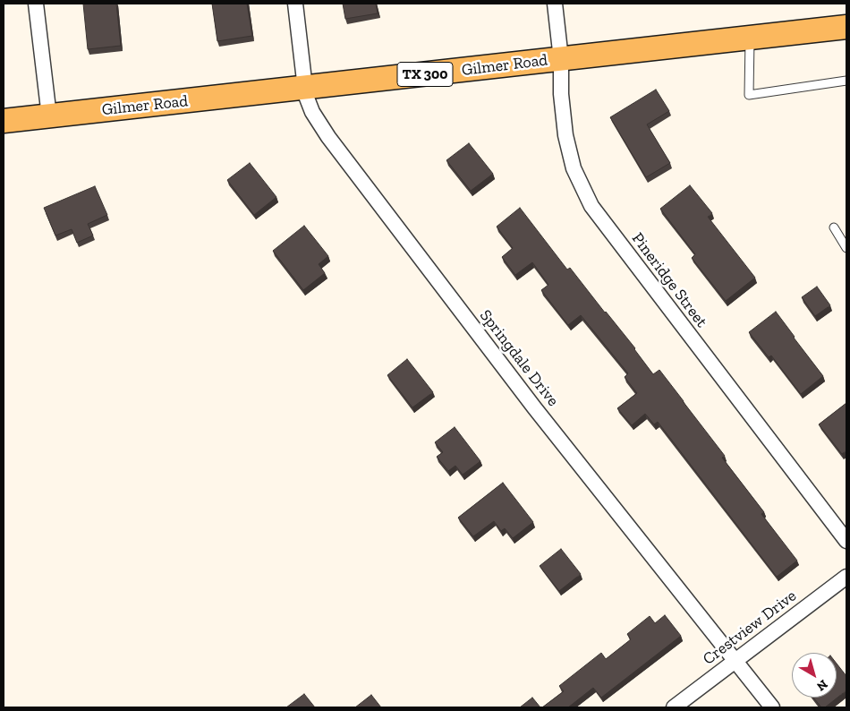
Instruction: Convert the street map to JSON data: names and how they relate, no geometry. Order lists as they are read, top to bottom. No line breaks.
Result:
{"streets":{"main road":["Gilmer Road","TX 300"],"street":["Pineridge Street","Springdale Drive","Crestview Drive"]},"crossings":[["Gilmer Road","Pineridge Street"],["Gilmer Road","Springdale Drive"],["Springdale Drive","Crestview Drive"]],"north":"bottom right"}
